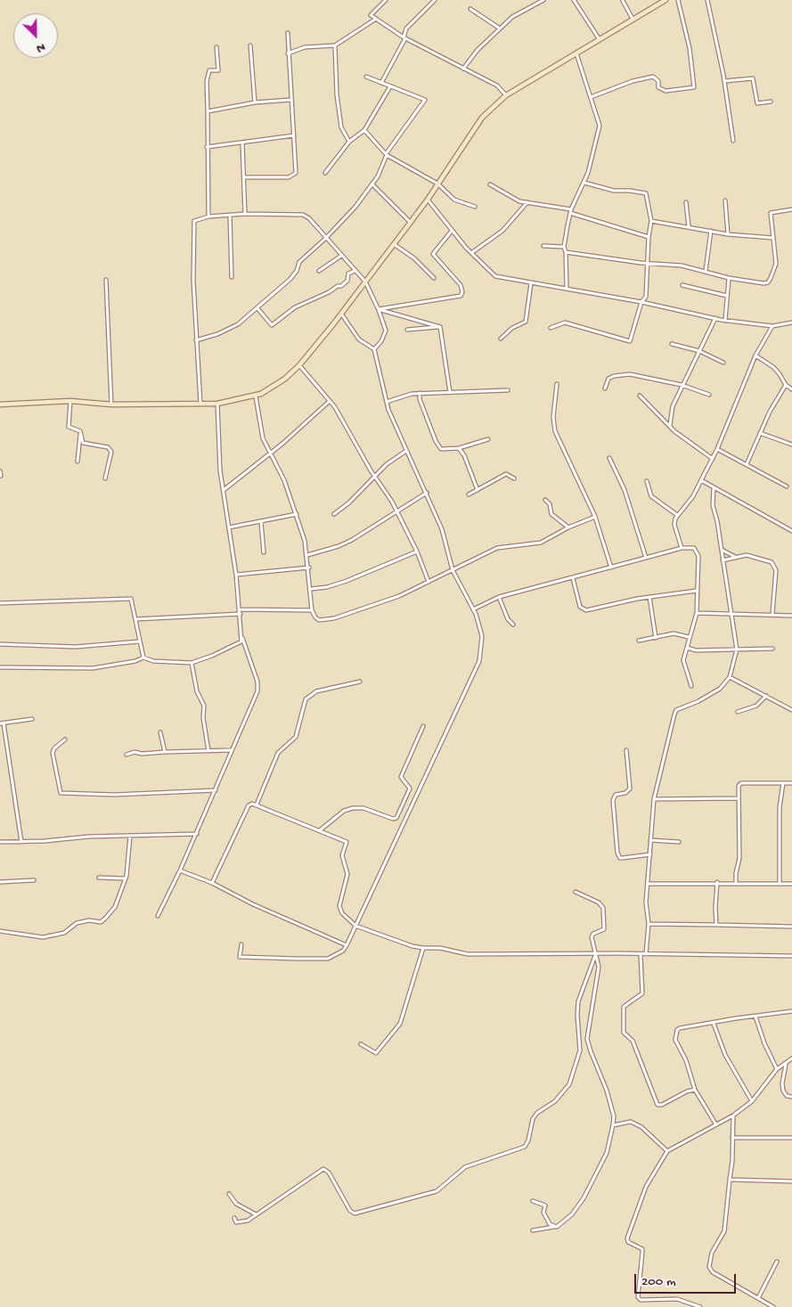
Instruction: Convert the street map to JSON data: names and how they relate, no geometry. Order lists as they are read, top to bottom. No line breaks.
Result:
{"scale_bar":"200 m","north":"bottom right"}
